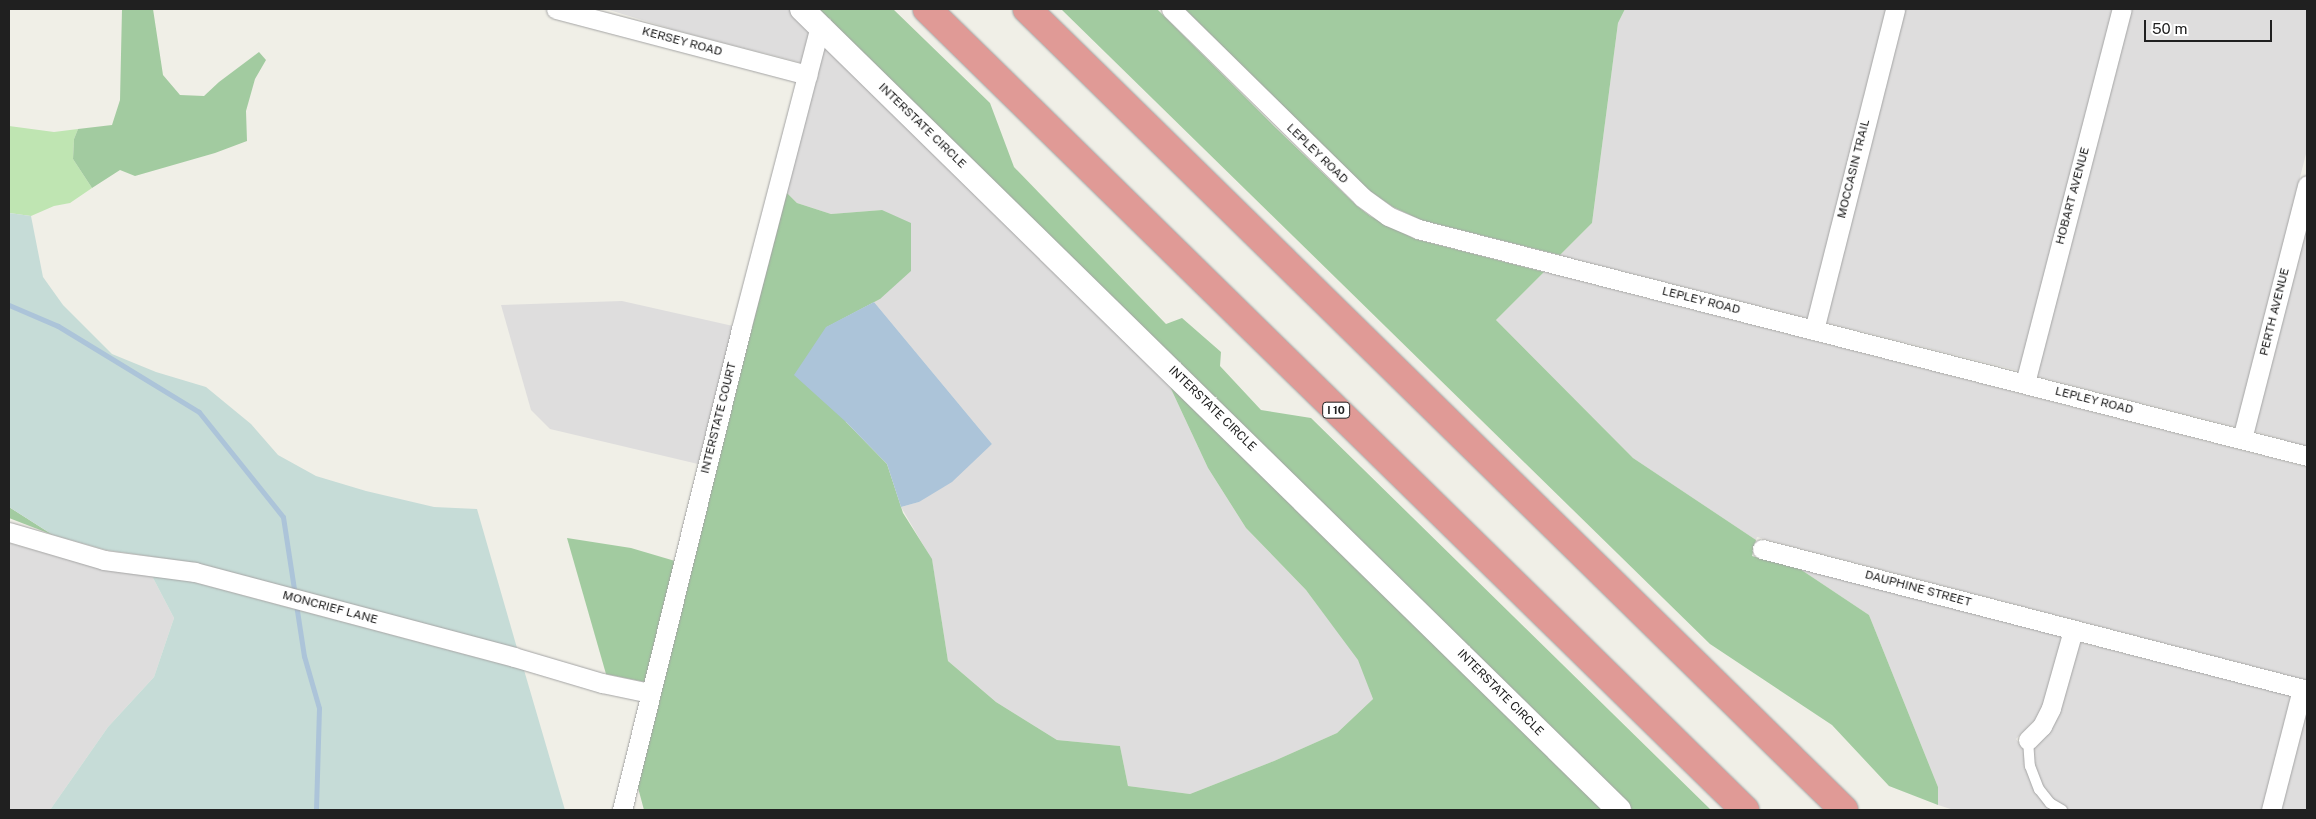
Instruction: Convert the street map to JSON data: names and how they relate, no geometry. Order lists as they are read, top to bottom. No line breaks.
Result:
{"streets":{"highway":["I 10"],"street":["KERSEY ROAD","INTERSTATE CIRCLE","LEPLEY ROAD","MOCCASIN TRAIL","HOBART AVENUE","PERTH AVENUE","INTERSTATE COURT","DAUPHINE STREET","MONCRIEF LANE"]},"crossings":[["KERSEY ROAD","INTERSTATE COURT"],["INTERSTATE CIRCLE","INTERSTATE COURT"],["LEPLEY ROAD","MOCCASIN TRAIL"],["LEPLEY ROAD","HOBART AVENUE"],["LEPLEY ROAD","PERTH AVENUE"],["INTERSTATE COURT","MONCRIEF LANE"]],"scale_bar":"50 m"}
